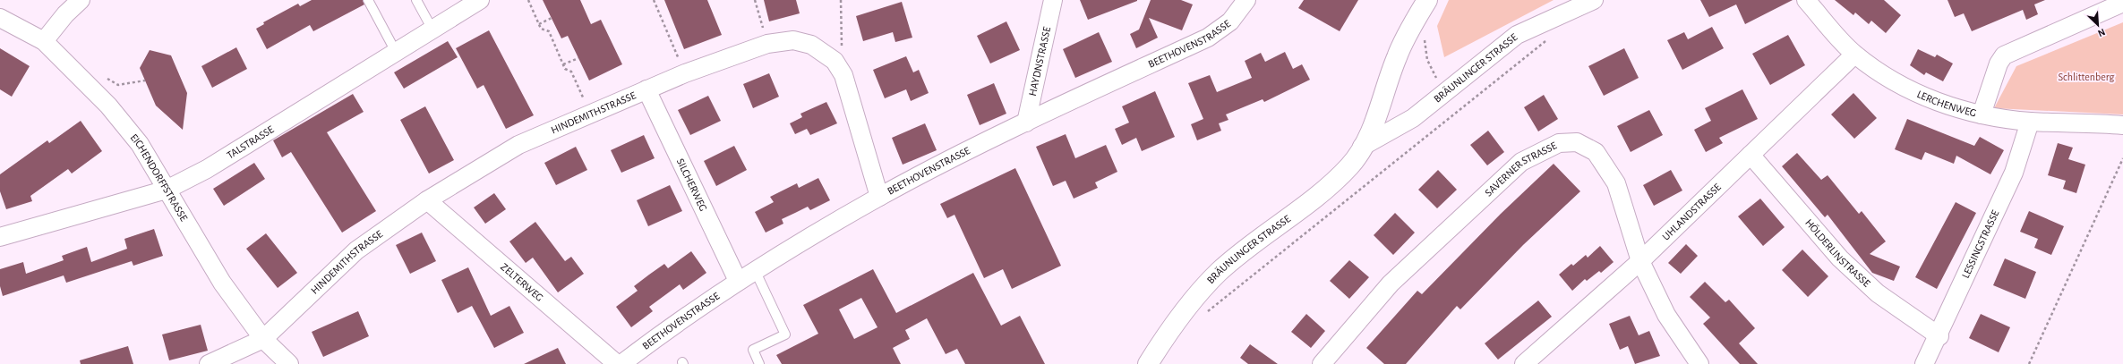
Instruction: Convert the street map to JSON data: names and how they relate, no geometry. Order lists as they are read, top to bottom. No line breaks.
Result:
{"streets":{"main road":["BRÄUNLINGER STRASSE"],"street":["BEETHOVENSTRASSE","HAYDNSTRASSE","LERCHENWEG","HINDEMITHSTRASSE","TALSTRASSE","SAVERNER STRASSE","EICHENDORFFSTRASSE","SILCHERWEG","UHLANDSTRASSE","LESSINGSTRASSE","HÖLDERLINSTRASSE","ZELTERWEG"]},"crossings":[["BEETHOVENSTRASSE","HAYDNSTRASSE"],["BEETHOVENSTRASSE","HINDEMITHSTRASSE"],["BEETHOVENSTRASSE","SILCHERWEG"],["LERCHENWEG","UHLANDSTRASSE"],["LERCHENWEG","LESSINGSTRASSE"],["HINDEMITHSTRASSE","EICHENDORFFSTRASSE"],["HINDEMITHSTRASSE","SILCHERWEG"],["HINDEMITHSTRASSE","ZELTERWEG"],["TALSTRASSE","EICHENDORFFSTRASSE"],["SAVERNER STRASSE","UHLANDSTRASSE"],["UHLANDSTRASSE","HÖLDERLINSTRASSE"],["LESSINGSTRASSE","HÖLDERLINSTRASSE"]],"parks":["Schlittenberg"],"north":"bottom right"}
